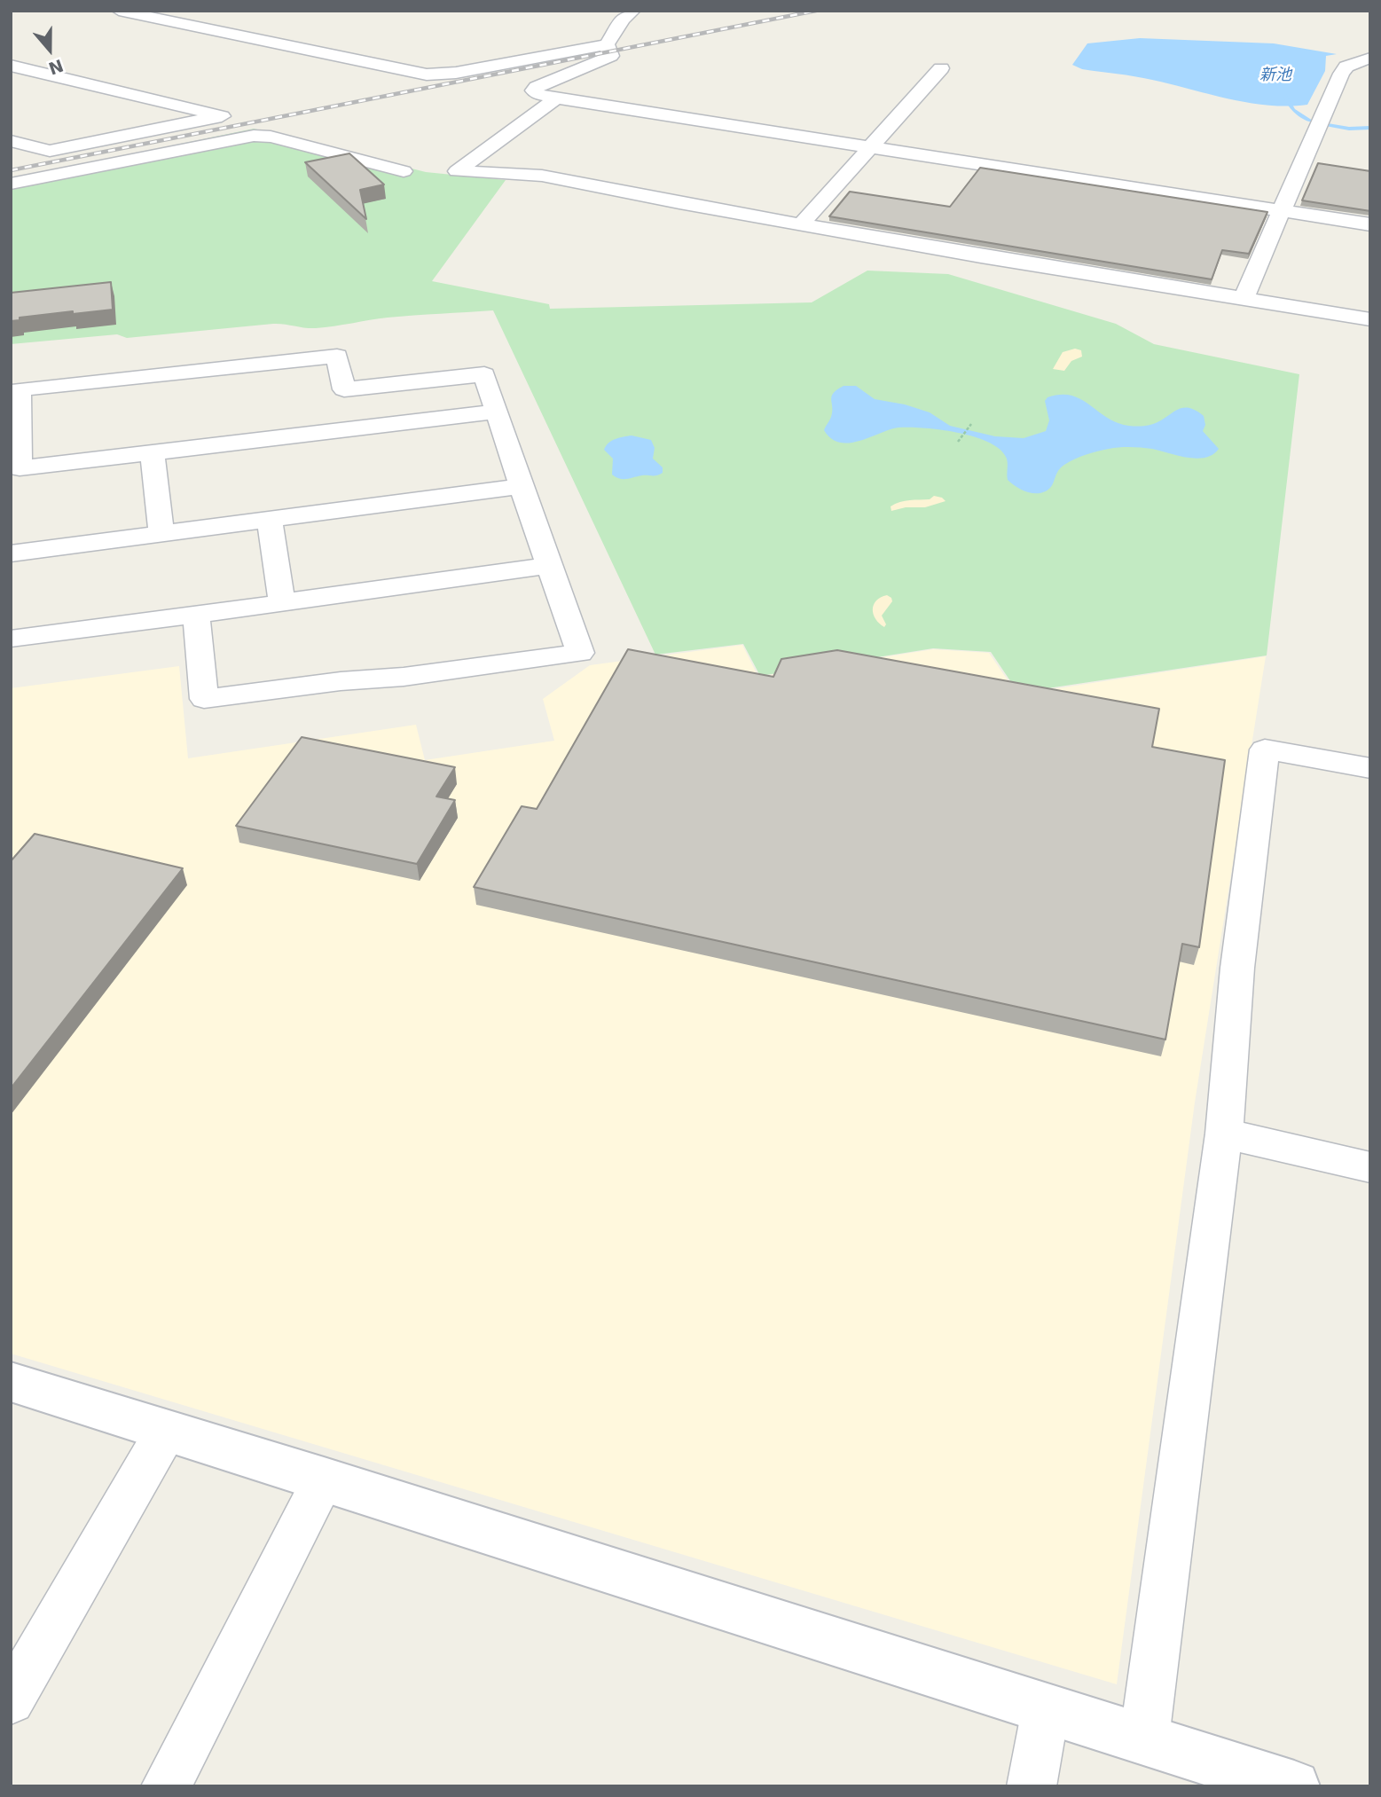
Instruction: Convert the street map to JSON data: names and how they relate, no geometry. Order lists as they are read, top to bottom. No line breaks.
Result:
{"water":["新池"],"north":"bottom"}
